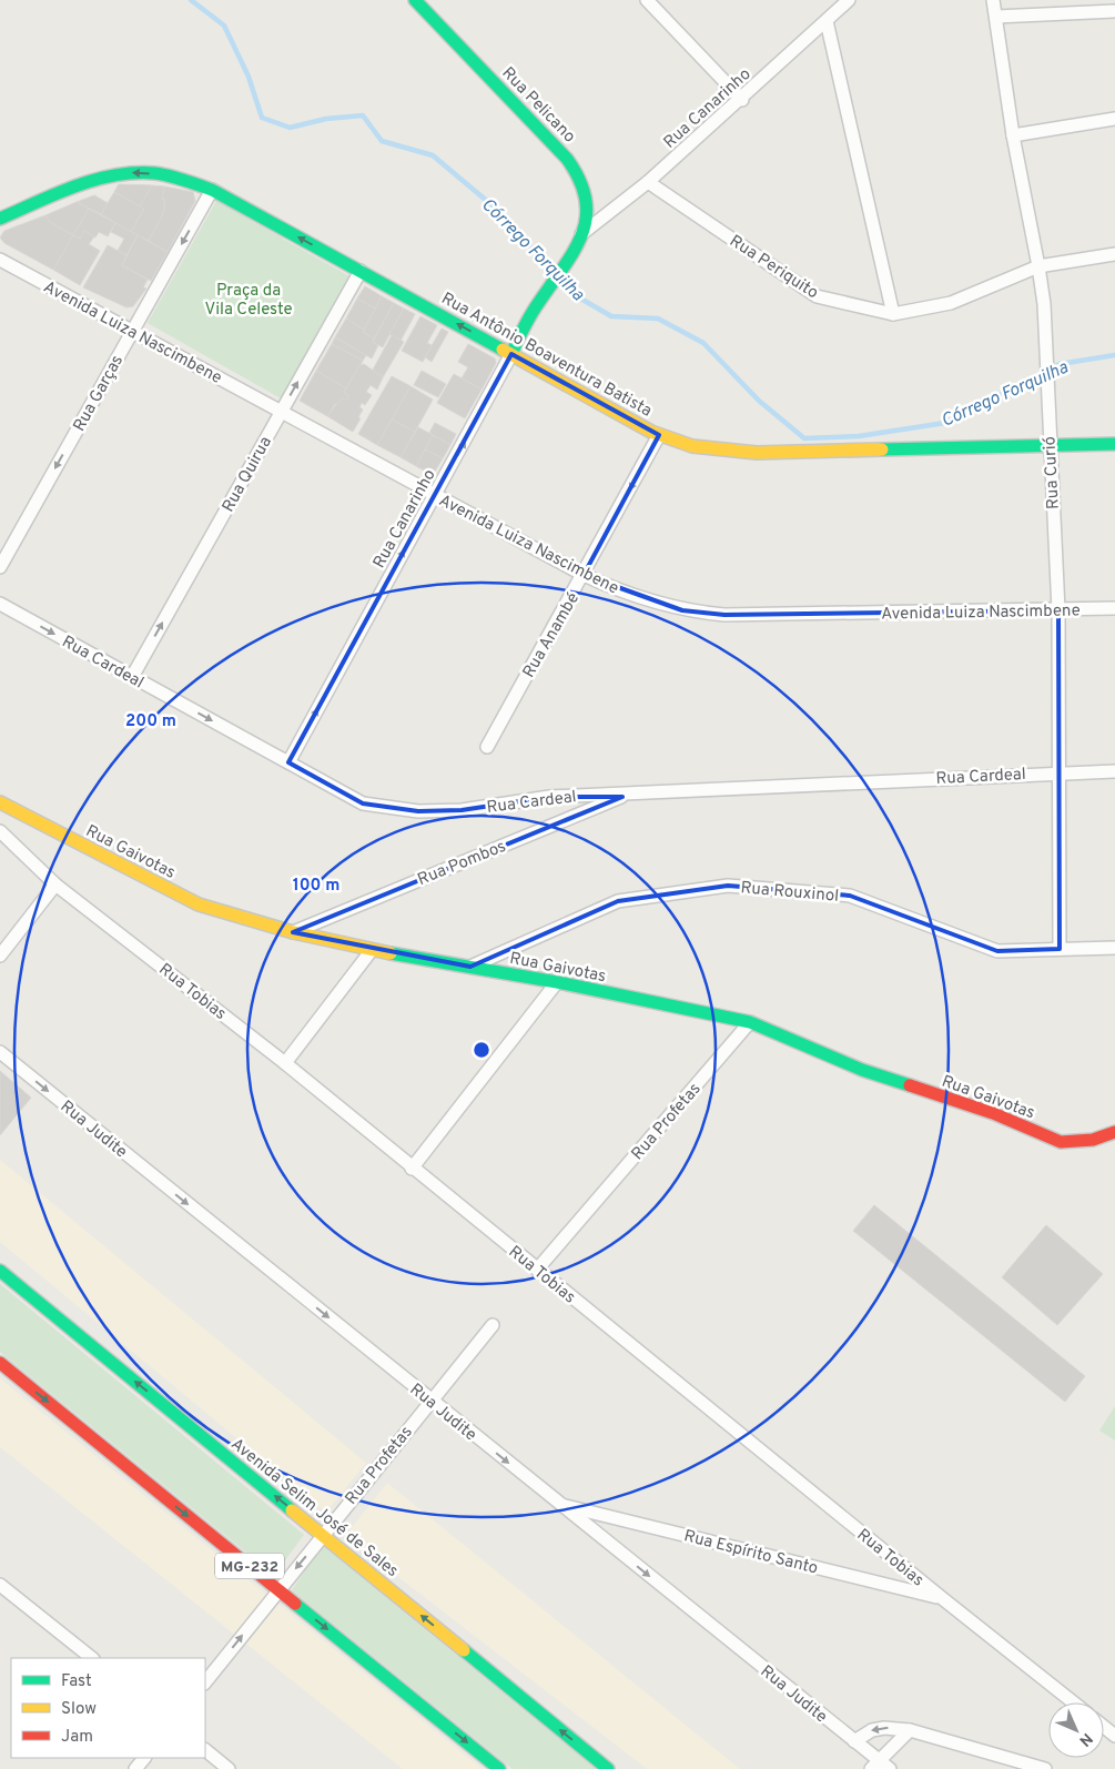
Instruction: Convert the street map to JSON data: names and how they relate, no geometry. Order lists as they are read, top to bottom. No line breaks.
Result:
{"streets":{"street":["Rua Pelicano","Rua Canarinho","Rua Periquito","Avenida Luiza Nascimbene","Rua Antônio Boaventura Batista","Rua Garças","Rua Curió","Rua Quirua","Rua Anambé","Rua Cardeal","Rua Gaivotas","Rua Pombos","Rua Rouxinol","Rua Tobias","Rua Profetas","Rua Judite","Avenida Selim José de Sales","Rua Espírito Santo","MG-232"]},"crossings":[["Rua Pelicano","Rua Canarinho"],["Rua Canarinho","Rua Periquito"],["Rua Canarinho","Avenida Luiza Nascimbene"],["Rua Canarinho","Rua Antônio Boaventura Batista"],["Rua Canarinho","Rua Cardeal"],["Rua Periquito","Rua Curió"],["Avenida Luiza Nascimbene","Rua Garças"],["Avenida Luiza Nascimbene","Rua Curió"],["Avenida Luiza Nascimbene","Rua Quirua"],["Avenida Luiza Nascimbene","Rua Anambé"],["Rua Antônio Boaventura Batista","Rua Garças"],["Rua Antônio Boaventura Batista","Rua Curió"],["Rua Antônio Boaventura Batista","Rua Quirua"],["Rua Antônio Boaventura Batista","Rua Anambé"],["Rua Curió","Rua Cardeal"],["Rua Curió","Rua Rouxinol"],["Rua Quirua","Rua Cardeal"],["Rua Cardeal","Rua Pombos"],["Rua Gaivotas","Rua Pombos"],["Rua Gaivotas","Rua Rouxinol"],["Rua Gaivotas","Rua Profetas"],["Rua Tobias","Rua Profetas"],["Rua Tobias","Rua Espírito Santo"],["Rua Profetas","Rua Judite"],["Rua Profetas","Avenida Selim José de Sales"],["Rua Profetas","MG-232"],["Rua Judite","Rua Espírito Santo"]],"one_way":["Rua Canarinho","Rua Antônio Boaventura Batista","Rua Garças","Rua Quirua","Rua Anambé","Rua Judite"],"water":["Córrego Forquilha"],"parks":["Praça da Vila Celeste"],"legend":["Fast","Slow","Jam"],"north":"bottom right","rings":["200 m","100 m"]}
